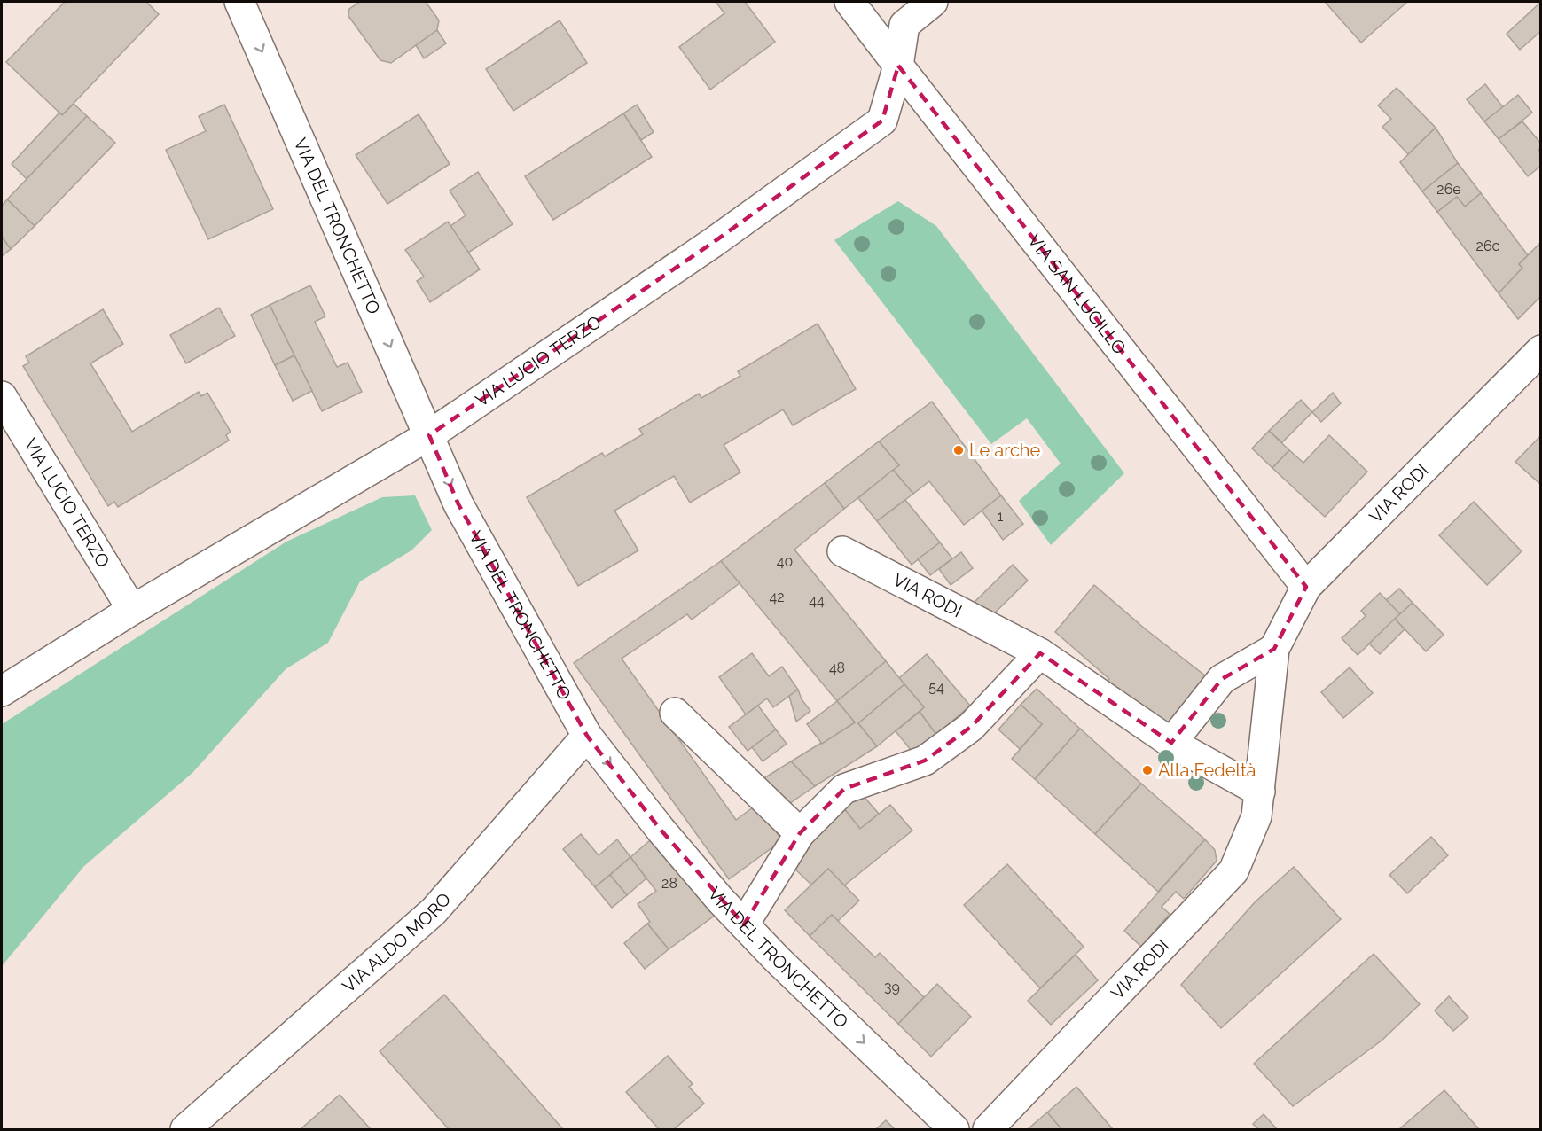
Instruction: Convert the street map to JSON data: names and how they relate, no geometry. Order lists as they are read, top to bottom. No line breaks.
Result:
{"streets":{"street":["VIA DEL TRONCHETTO","VIA SAN LUCILLO","VIA LUCIO TERZO","VIA RODI","VIA ALDO MORO"]},"crossings":[["VIA DEL TRONCHETTO","VIA LUCIO TERZO"],["VIA DEL TRONCHETTO","VIA ALDO MORO"],["VIA SAN LUCILLO","VIA LUCIO TERZO"],["VIA SAN LUCILLO","VIA RODI"]],"one_way":["VIA DEL TRONCHETTO"],"places":["Le arche","Alla Fedeltà"],"house_numbers":["26e","26c","1","40","42","44","48","54","28","39"]}
